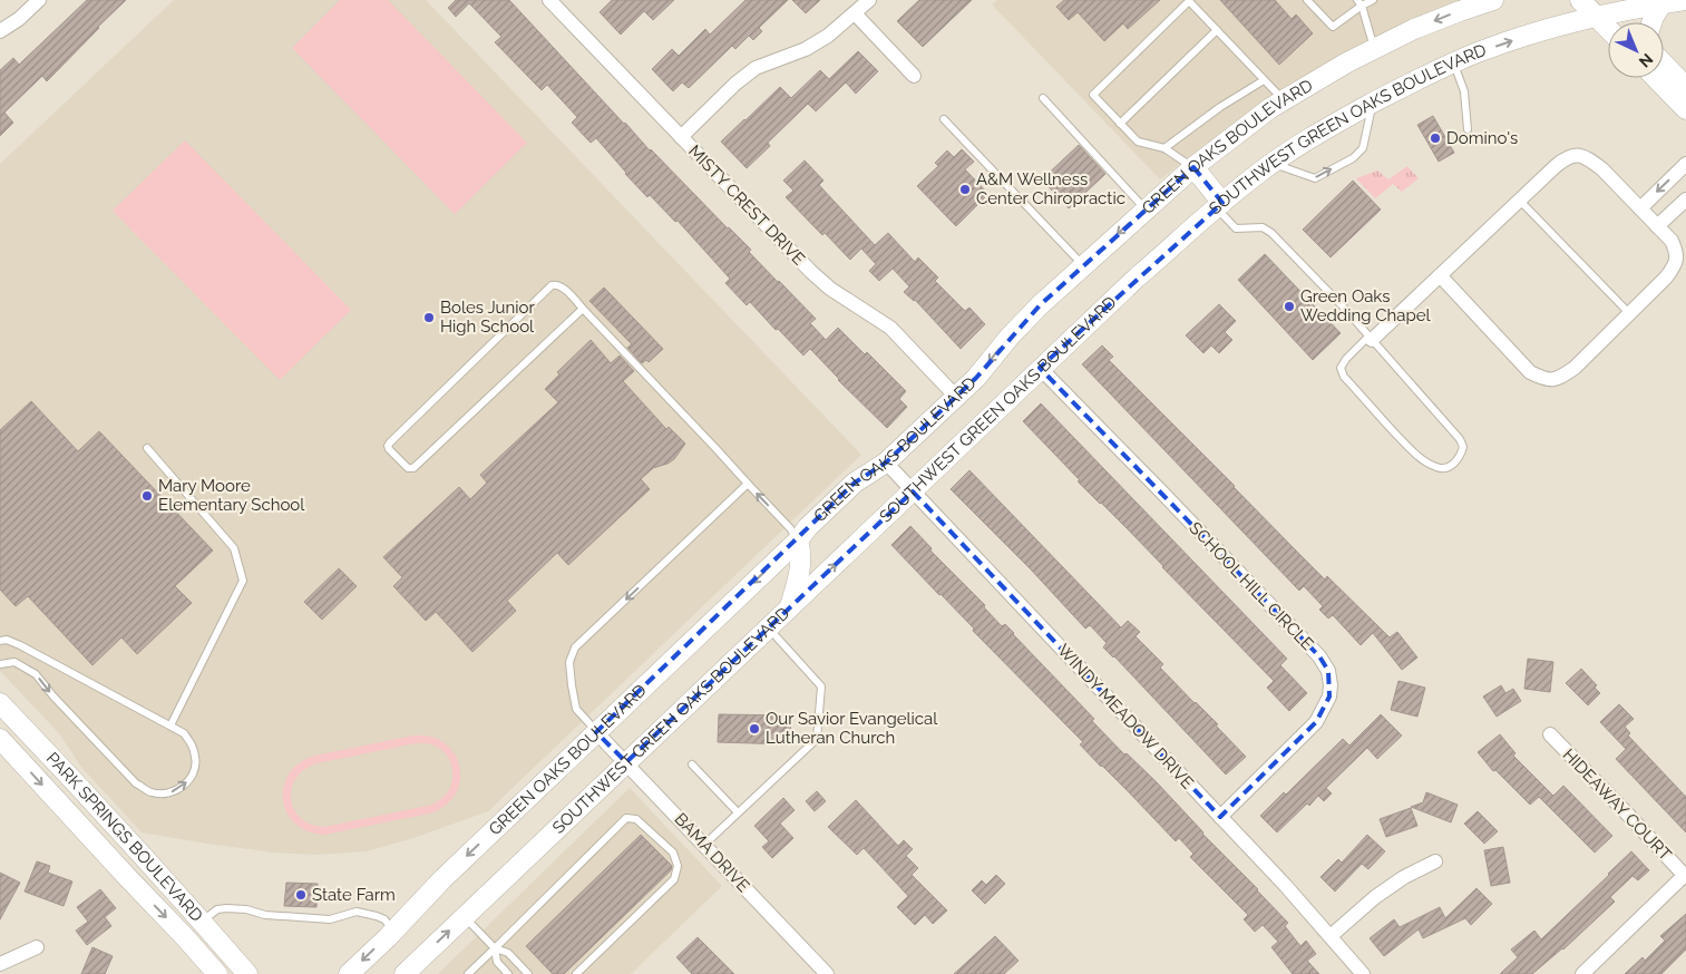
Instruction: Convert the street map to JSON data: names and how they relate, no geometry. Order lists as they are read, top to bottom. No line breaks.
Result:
{"streets":{"main road":["SOUTHWEST GREEN OAKS BOULEVARD","GREEN OAKS BOULEVARD","PARK SPRINGS BOULEVARD"],"street":["MISTY CREST DRIVE","SCHOOL HILL CIRCLE","WINDY MEADOW DRIVE","HIDEAWAY COURT","BAMA DRIVE"]},"crossings":[["SOUTHWEST GREEN OAKS BOULEVARD","SCHOOL HILL CIRCLE"],["SOUTHWEST GREEN OAKS BOULEVARD","WINDY MEADOW DRIVE"],["SOUTHWEST GREEN OAKS BOULEVARD","BAMA DRIVE"],["GREEN OAKS BOULEVARD","MISTY CREST DRIVE"],["GREEN OAKS BOULEVARD","WINDY MEADOW DRIVE"],["GREEN OAKS BOULEVARD","BAMA DRIVE"],["SCHOOL HILL CIRCLE","WINDY MEADOW DRIVE"]],"one_way":["GREEN OAKS BOULEVARD"],"places":["Domino's","A&M Wellness Center Chiropractic","Green Oaks Wedding Chapel","Boles Junior High School","Mary Moore Elementary School","Our Savior Evangelical Lutheran Church","State Farm"],"north":"bottom right"}
